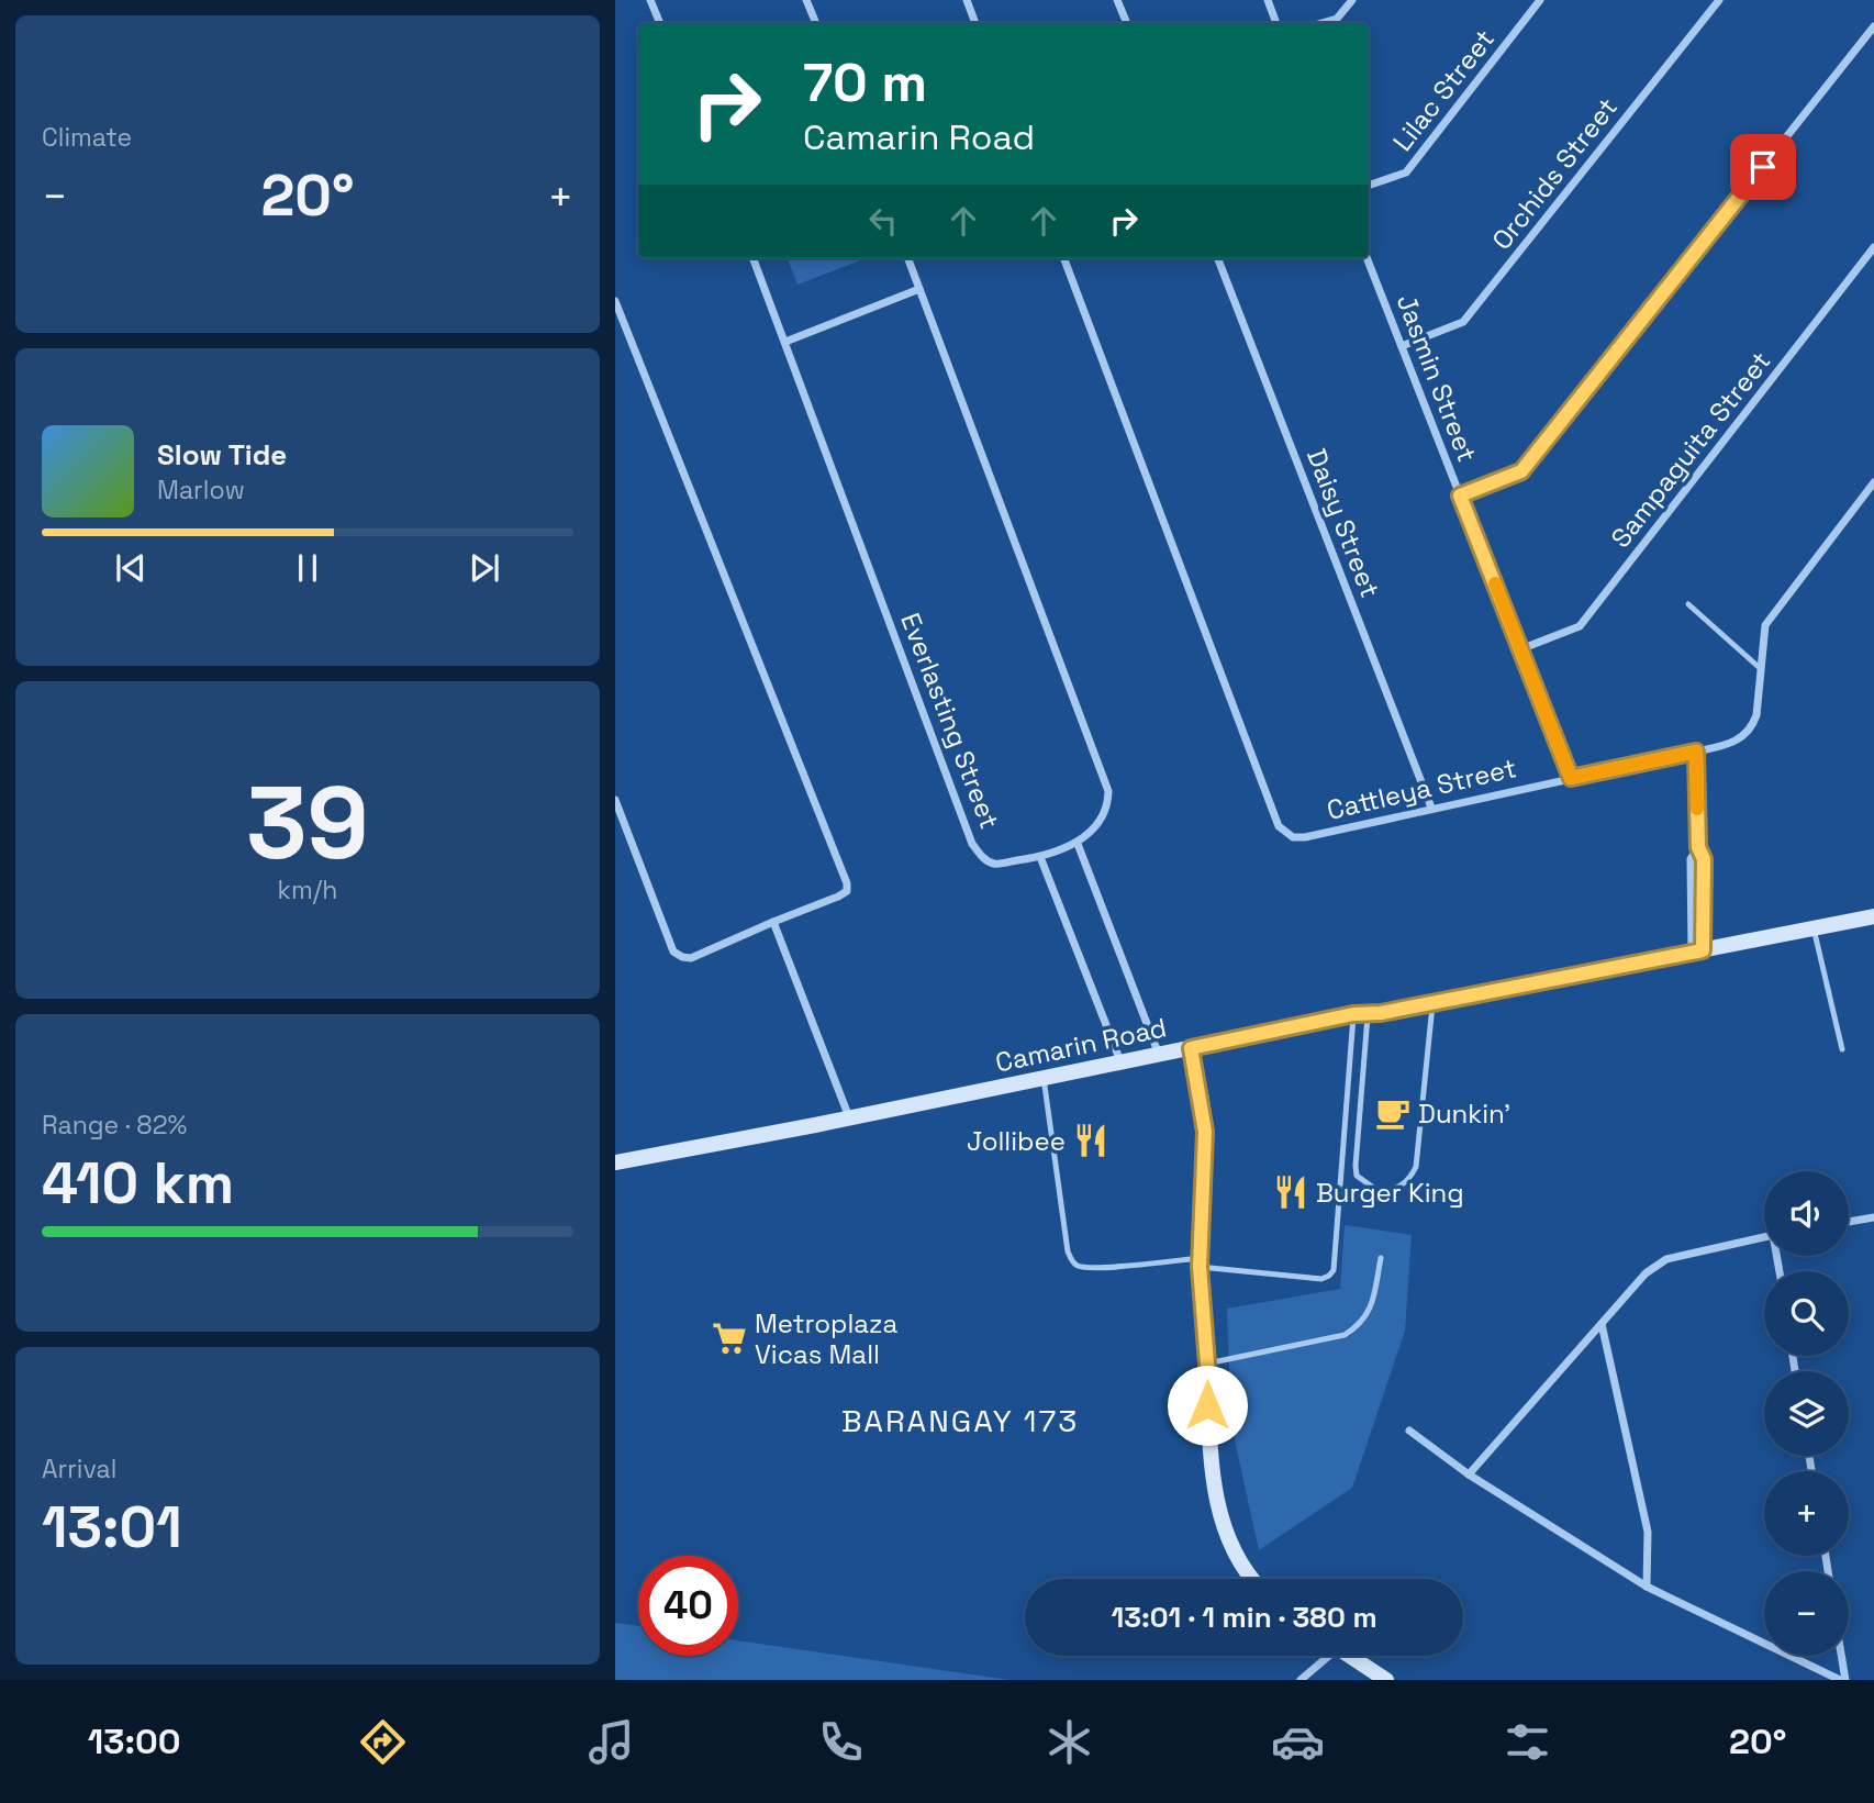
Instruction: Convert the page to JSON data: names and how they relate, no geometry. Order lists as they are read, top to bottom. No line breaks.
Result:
{"streets":{"main road":["Camarin Road"],"street":["Lilac Street","Orchids Street","Jasmin Street","Sampaguita Street","Daisy Street","Everlasting Street","Cattleya Street"]},"crossings":[["Orchids Street","Jasmin Street"],["Jasmin Street","Sampaguita Street"],["Jasmin Street","Cattleya Street"],["Daisy Street","Cattleya Street"]],"districts":["BARANGAY 173"],"places":{"cafe":["Dunkin'"],"restaurant":["Jollibee","Burger King"],"supermarket":["Metroplaza Vicas Mall"]},"page":{"tile":["Climate",["39","km/h"],["Range · 82%","410 km"],["Arrival","13:01"]],"turn":["70 m","Camarin Road"],"heat":["−","20°","+"],"song":["Slow Tide","Marlow"],"map_buttons":["+","−"],"limit":"40","trip":"13:01 · 1 min · 380 m","tabs":["13:00","20°"]}}
